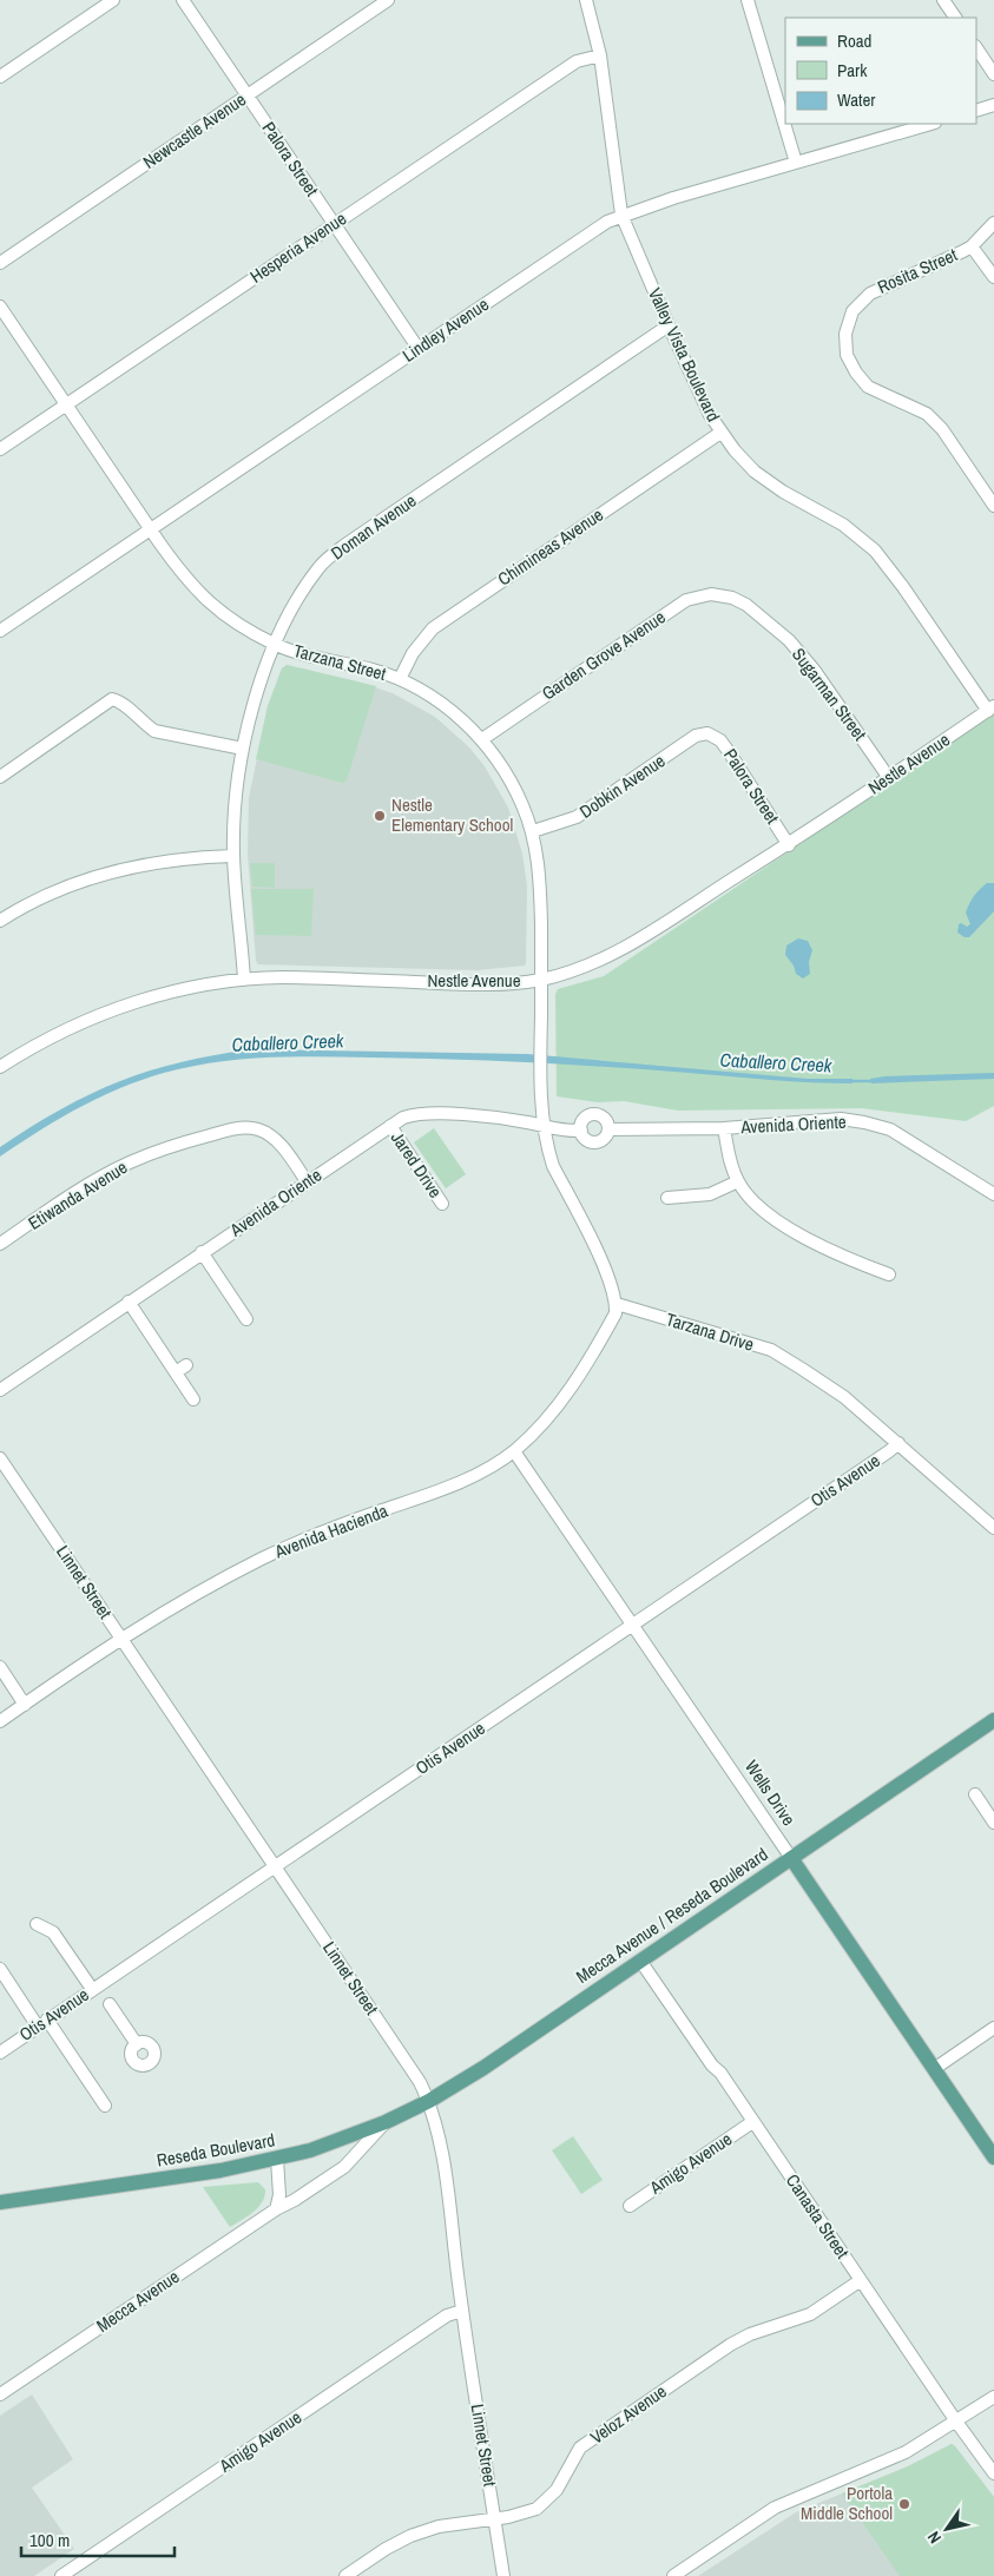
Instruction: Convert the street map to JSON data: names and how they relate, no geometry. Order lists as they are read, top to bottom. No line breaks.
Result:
{"streets":{"main road":["Wells Drive","Mecca Avenue / Reseda Boulevard","Reseda Boulevard"],"street":["Newcastle Avenue","Palora Street","Hesperia Avenue","Rosita Street","Lindley Avenue","Valley Vista Boulevard","Doman Avenue","Chimineas Avenue","Garden Grove Avenue","Tarzana Street","Sugarman Street","Nestle Avenue","Dobkin Avenue","Avenida Oriente","Jared Drive","Etiwanda Avenue","Tarzana Drive","Otis Avenue","Avenida Hacienda","Linnet Street","Amigo Avenue","Canasta Street","Mecca Avenue","Veloz Avenue"]},"crossings":[["Newcastle Avenue","Palora Street"],["Palora Street","Hesperia Avenue"],["Palora Street","Lindley Avenue"],["Palora Street","Nestle Avenue"],["Palora Street","Dobkin Avenue"],["Hesperia Avenue","Valley Vista Boulevard"],["Hesperia Avenue","Tarzana Street"],["Lindley Avenue","Valley Vista Boulevard"],["Lindley Avenue","Tarzana Street"],["Valley Vista Boulevard","Doman Avenue"],["Valley Vista Boulevard","Chimineas Avenue"],["Valley Vista Boulevard","Nestle Avenue"],["Doman Avenue","Tarzana Street"],["Doman Avenue","Nestle Avenue"],["Chimineas Avenue","Tarzana Street"],["Garden Grove Avenue","Tarzana Street"],["Garden Grove Avenue","Sugarman Street"],["Tarzana Street","Nestle Avenue"],["Tarzana Street","Dobkin Avenue"],["Tarzana Street","Avenida Oriente"],["Sugarman Street","Nestle Avenue"],["Avenida Oriente","Jared Drive"],["Avenida Oriente","Etiwanda Avenue"],["Tarzana Drive","Otis Avenue"],["Tarzana Drive","Avenida Hacienda"],["Otis Avenue","Linnet Street"],["Otis Avenue","Wells Drive"],["Avenida Hacienda","Linnet Street"],["Avenida Hacienda","Wells Drive"],["Linnet Street","Mecca Avenue / Reseda Boulevard"],["Linnet Street","Reseda Boulevard"],["Linnet Street","Amigo Avenue"],["Linnet Street","Veloz Avenue"],["Wells Drive","Mecca Avenue / Reseda Boulevard"],["Mecca Avenue / Reseda Boulevard","Reseda Boulevard"],["Mecca Avenue / Reseda Boulevard","Canasta Street"],["Reseda Boulevard","Mecca Avenue"],["Amigo Avenue","Canasta Street"],["Canasta Street","Veloz Avenue"]],"water":["Caballero Creek"],"places":["Nestle Elementary School","Portola Middle School"],"legend":["Road","Park","Water"],"scale_bar":"100 m","north":"bottom left"}
